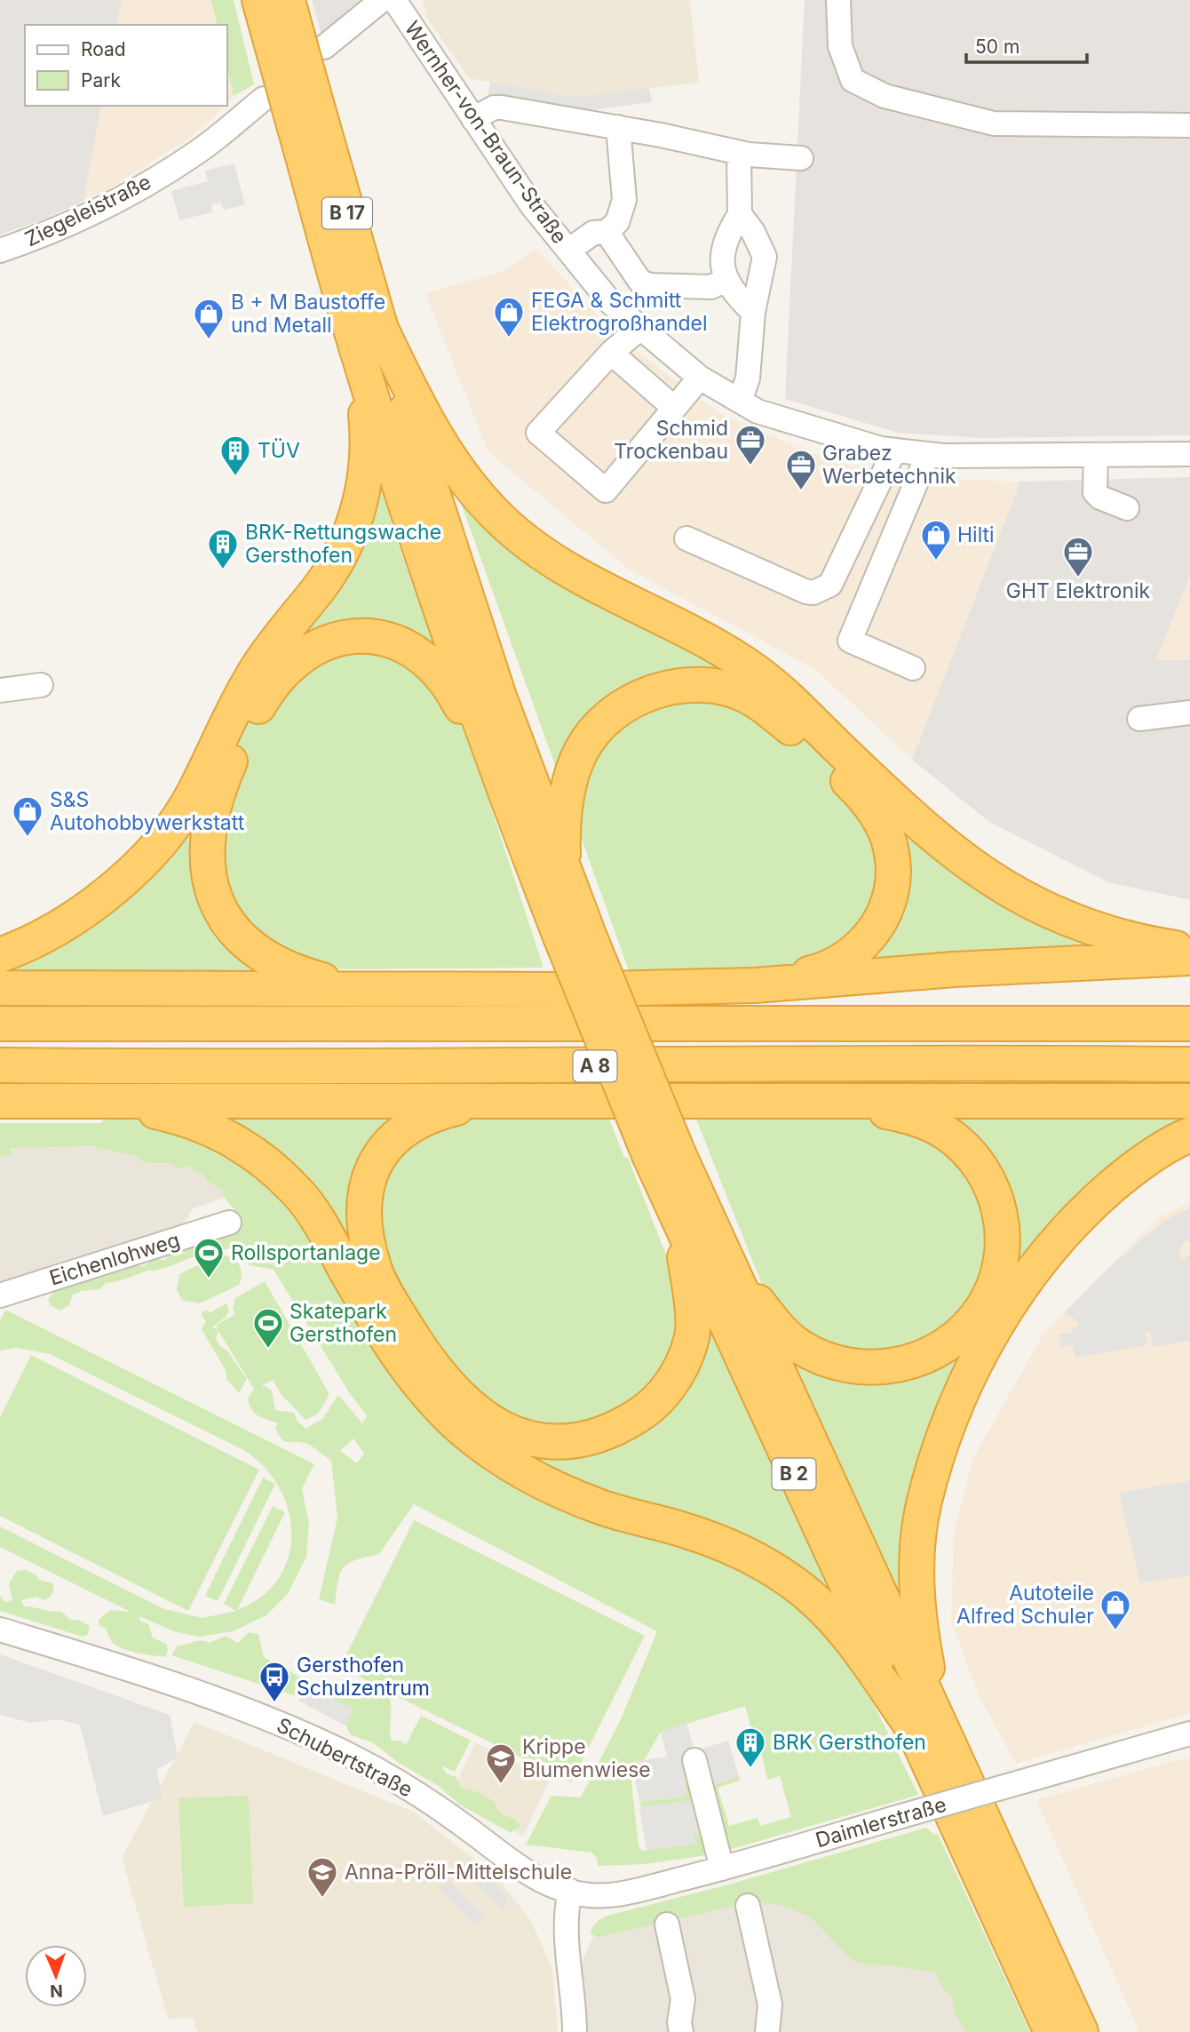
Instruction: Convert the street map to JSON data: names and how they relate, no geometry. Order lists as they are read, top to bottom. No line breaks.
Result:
{"streets":{"highway":["B 17","A 8","B 2"],"street":["Wernher-von-Braun-Straße","Ziegeleistraße","Eichenlohweg","Schubertstraße","Daimlerstraße"]},"crossings":[["Schubertstraße","Daimlerstraße"]],"places":{"shop":["FEGA & Schmitt Elektrogroßhandel","B + M Baustoffe und Metall","Hilti","S&S Autohobbywerkstatt","Autoteile Alfred Schuler"],"office":["Schmid Trockenbau","Grabez Werbetechnik","GHT Elektronik"],"building":["TÜV","BRK-Rettungswache Gersthofen","BRK Gersthofen"],"sports":["Rollsportanlage","Skatepark Gersthofen"],"bus stop":["Gersthofen Schulzentrum"],"school or university":["Krippe Blumenwiese","Anna-Pröll-Mittelschule"]},"legend":["Road","Park"],"scale_bar":"50 m","north":"bottom"}
